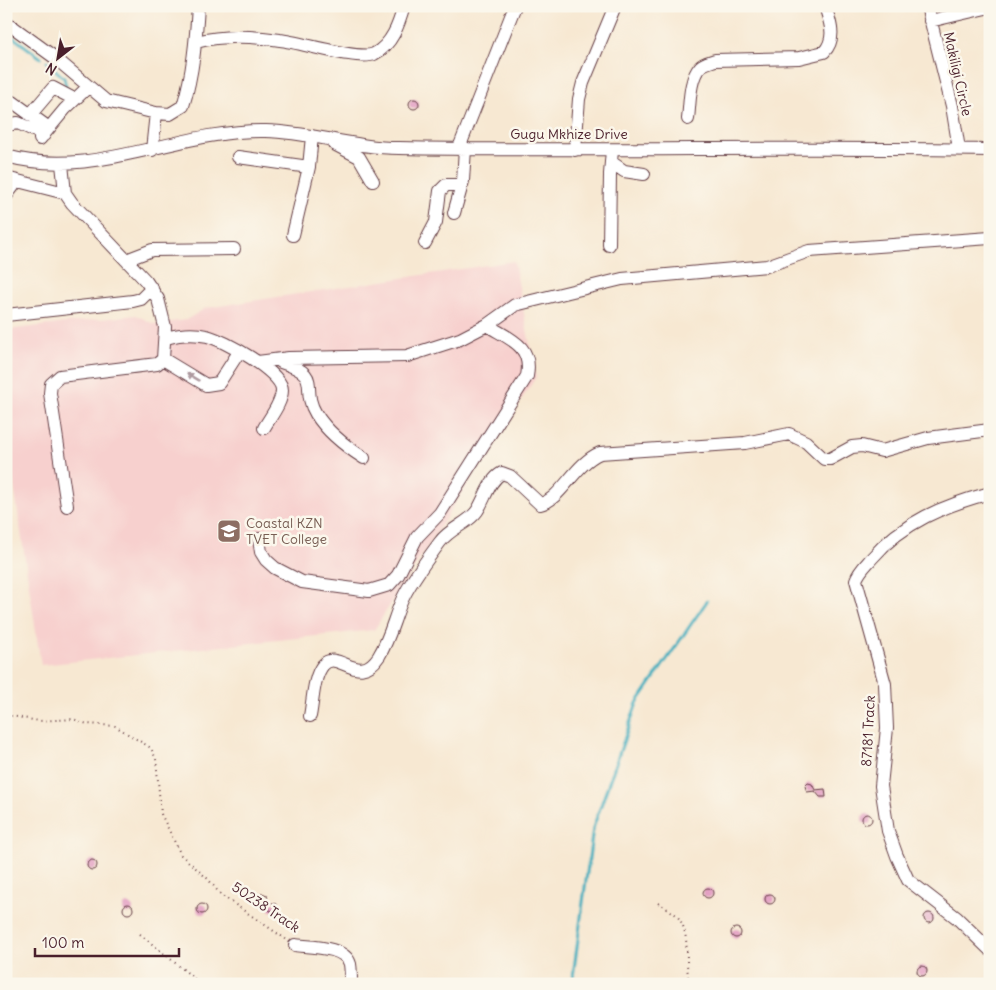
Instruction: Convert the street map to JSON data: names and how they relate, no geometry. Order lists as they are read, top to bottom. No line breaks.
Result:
{"streets":{"street":["Makiligi Circle","Gugu Mkhize Drive","87181 Track","50238 Track"]},"crossings":[["Makiligi Circle","Gugu Mkhize Drive"]],"places":{"school or university":["Coastal KZN TVET College"]},"scale_bar":"100 m","north":"bottom left"}
